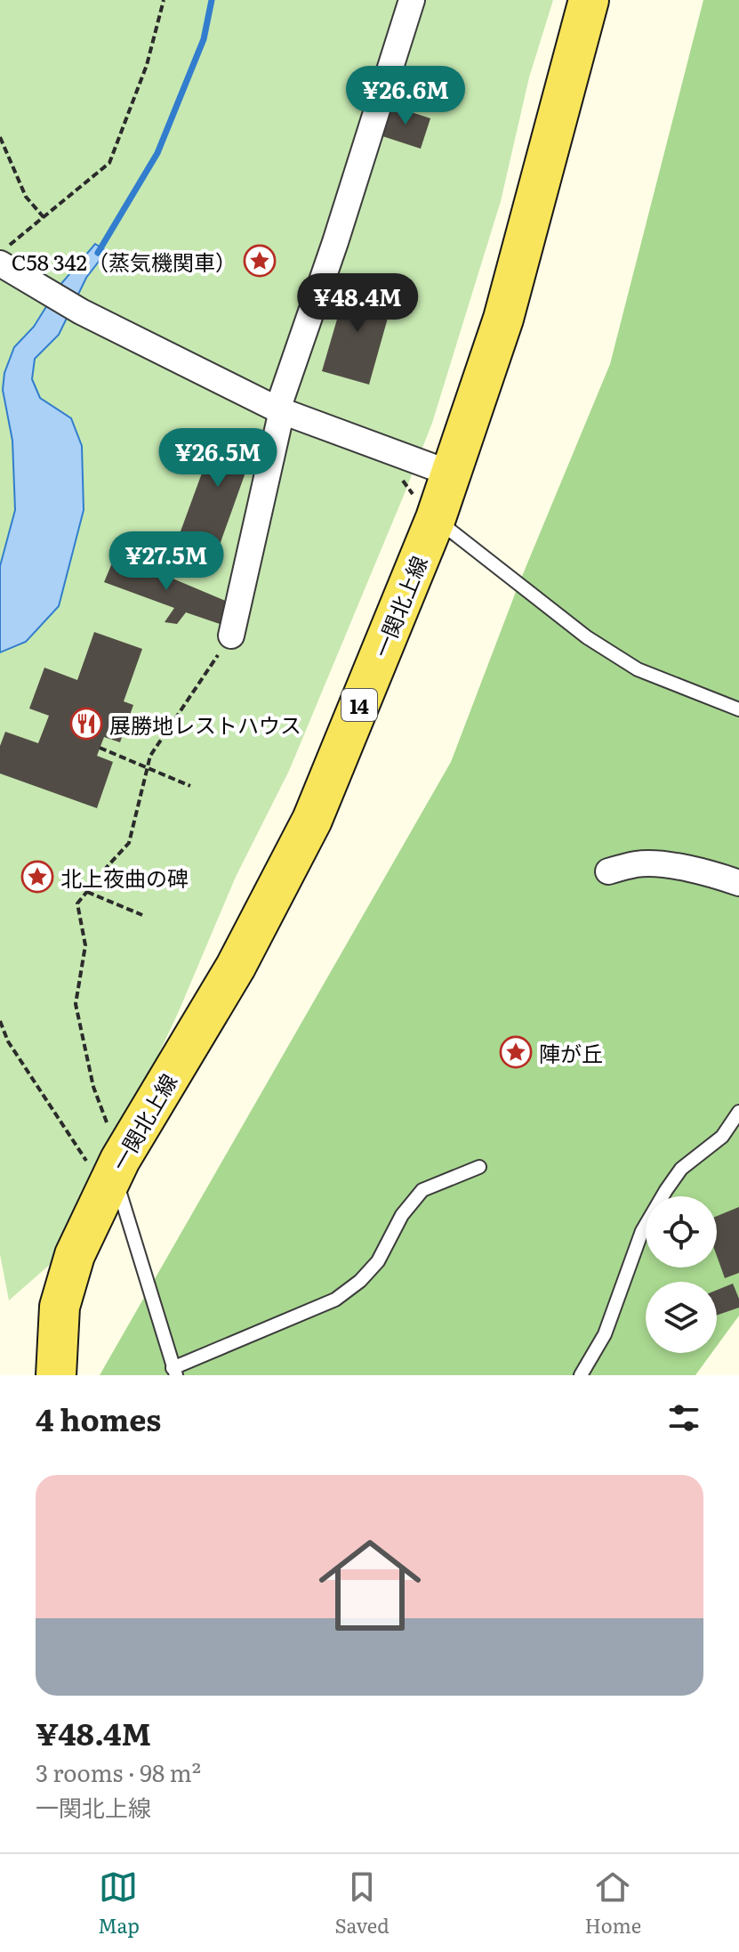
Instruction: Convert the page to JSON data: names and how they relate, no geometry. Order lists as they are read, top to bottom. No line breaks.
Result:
{"streets":{"main road":["一関北上線","14"]},"places":{"place":["C58 342（蒸気機関車）","北上夜曲の碑","陣が丘"],"restaurant":["展勝地レストハウス"]},"page":{"price":["¥26.6M","¥48.4M","¥26.5M","¥27.5M"],"heading":"4 homes","list":[{"name":"¥48.4M","note":"3 rooms · 98 m² · 一関北上線"}],"tabs":["Map","Saved","Home"]}}
